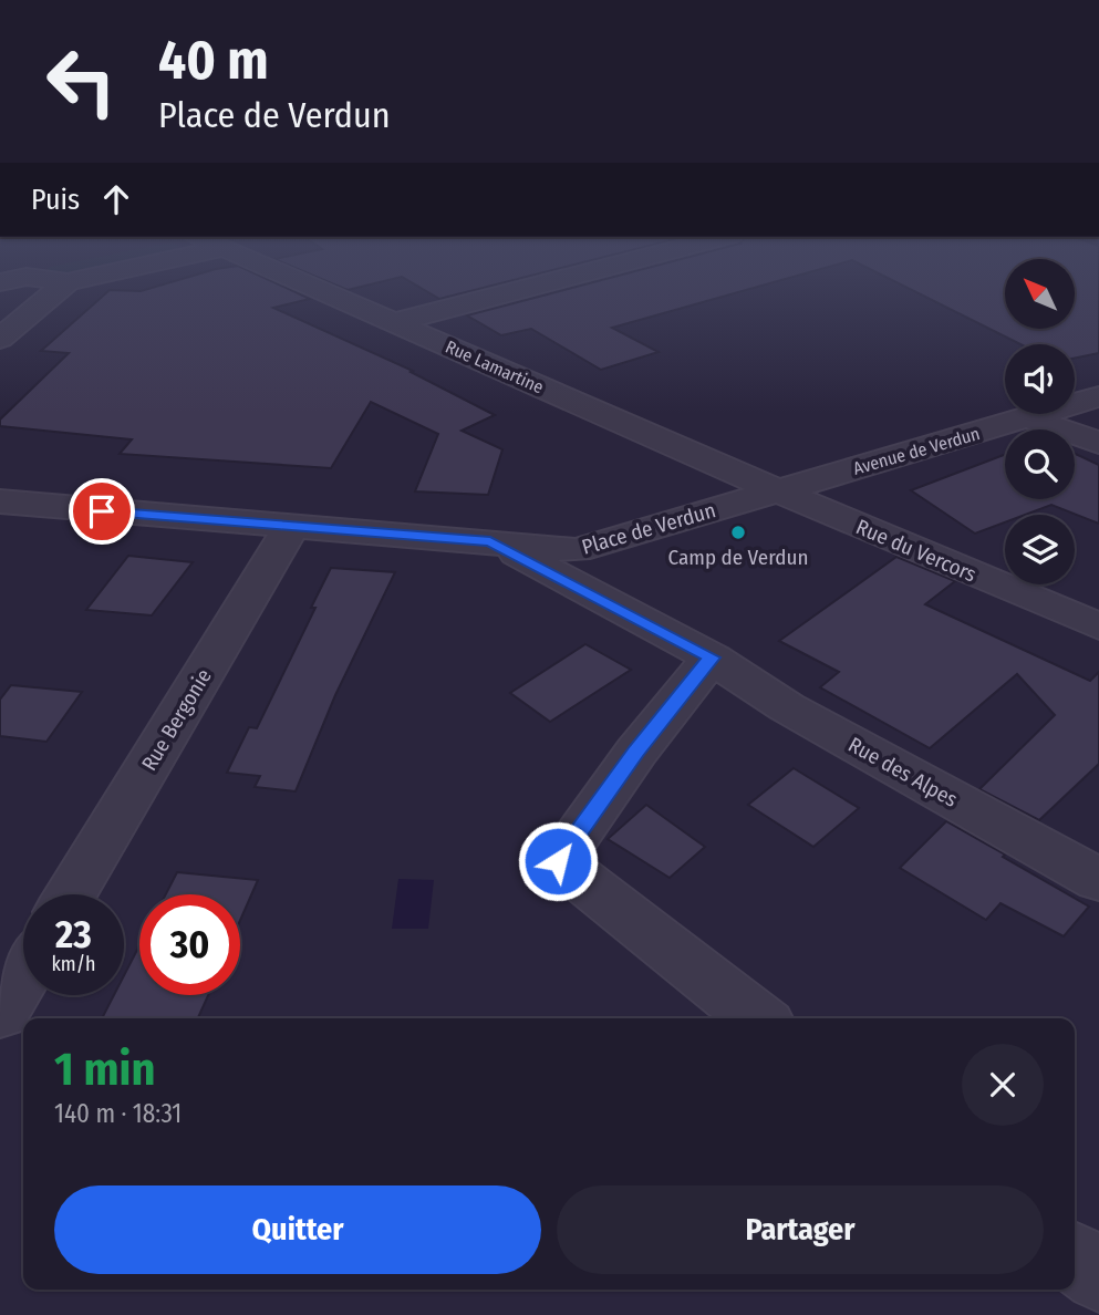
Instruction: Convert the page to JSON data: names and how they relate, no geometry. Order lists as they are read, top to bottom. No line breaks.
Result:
{"streets":{"street":["Rue Lamartine","Avenue de Verdun","Place de Verdun","Rue du Vercors","Rue Bergonie","Rue des Alpes"]},"crossings":[["Rue Lamartine","Avenue de Verdun"],["Rue Lamartine","Place de Verdun"],["Rue Lamartine","Rue du Vercors"],["Avenue de Verdun","Place de Verdun"],["Avenue de Verdun","Rue du Vercors"],["Place de Verdun","Rue du Vercors"],["Place de Verdun","Rue des Alpes"]],"places":["Camp de Verdun"],"north":"top left","page":{"turn":["40 m","Place de Verdun"],"then":"Puis","speed":"23 km/h","limit":"30","heading":["1 min","140 m · 18:31"],"buttons":["Quitter","Partager"]}}
